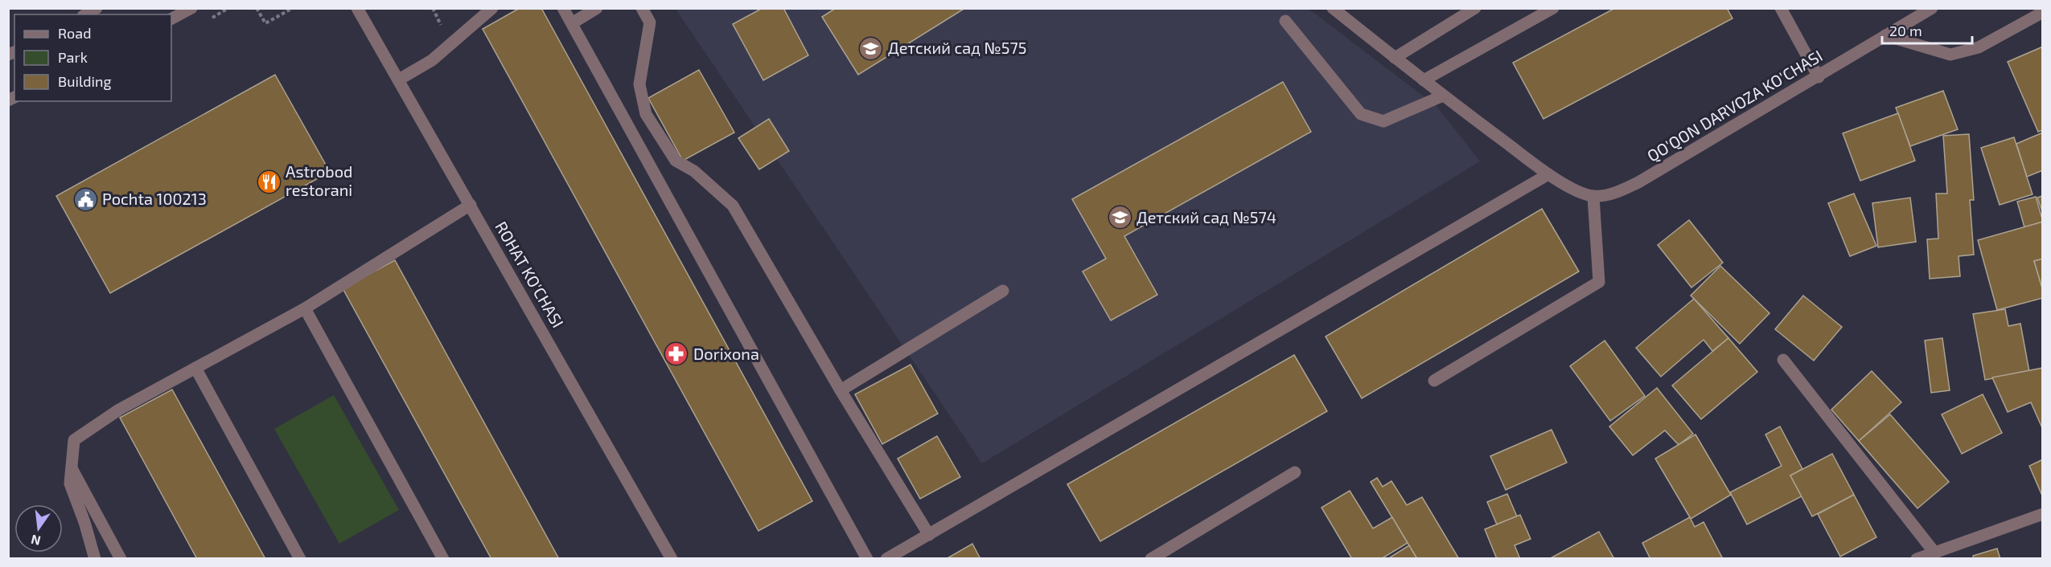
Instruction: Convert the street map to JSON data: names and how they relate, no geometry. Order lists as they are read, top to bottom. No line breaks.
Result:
{"streets":{"street":["QO'QON DARVOZA KO'CHASI","ROHAT KO'CHASI"]},"places":{"school or university":["Детский сад №575","Детский сад №574"],"restaurant":["Astrobod restorani"],"public building":["Pochta 100213"],"pharmacy":["Dorixona"]},"legend":["Road","Park","Building"],"scale_bar":"20 m","north":"bottom"}
